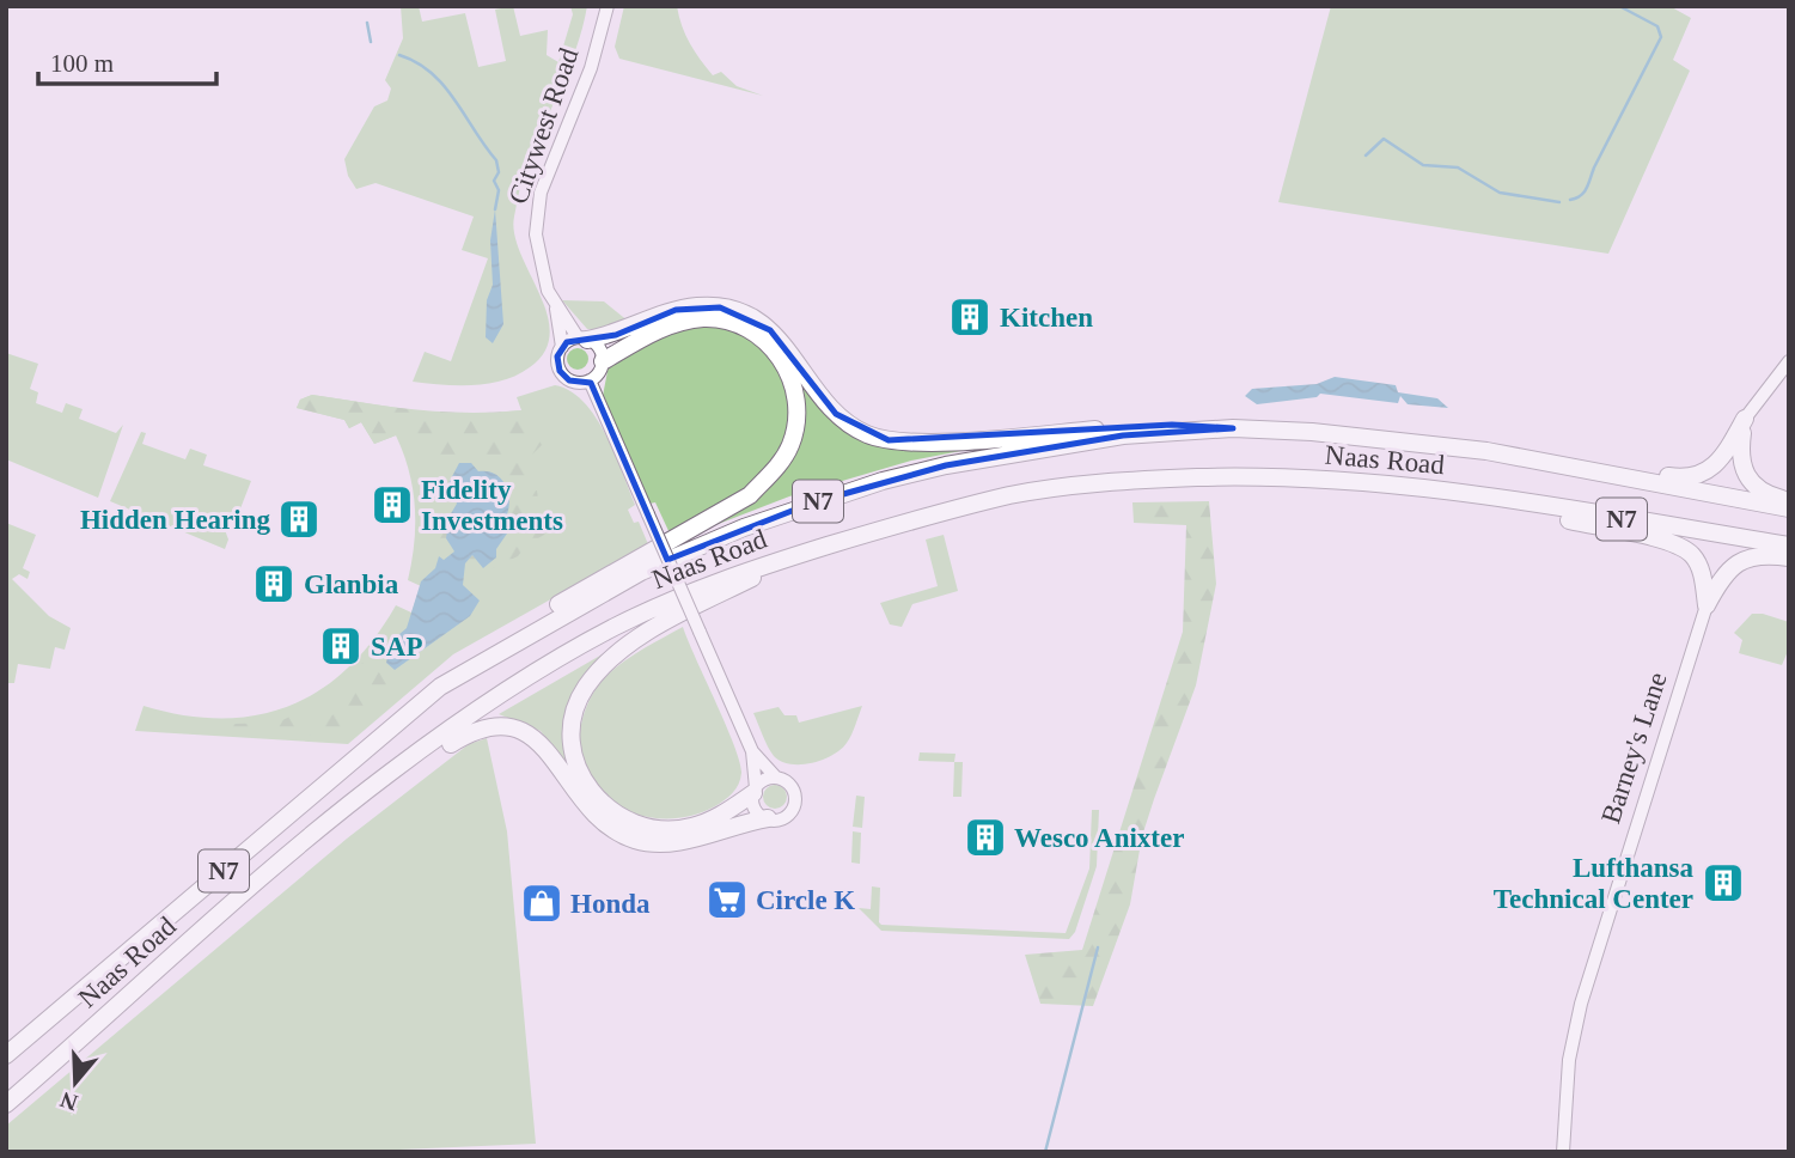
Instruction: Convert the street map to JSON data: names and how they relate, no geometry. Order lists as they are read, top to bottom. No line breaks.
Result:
{"streets":{"highway":["Naas Road","N7"],"main road":["Citywest Road","Barney's Lane"]},"crossings":[["Citywest Road","N7"],["Naas Road","N7"],["N7","Barney's Lane"]],"places":{"building":["Kitchen","Fidelity Investments","Hidden Hearing","Glanbia","SAP","Wesco Anixter","Lufthansa Technical Center"],"supermarket":["Circle K"],"shop":["Honda"]},"scale_bar":"100 m","north":"bottom"}
